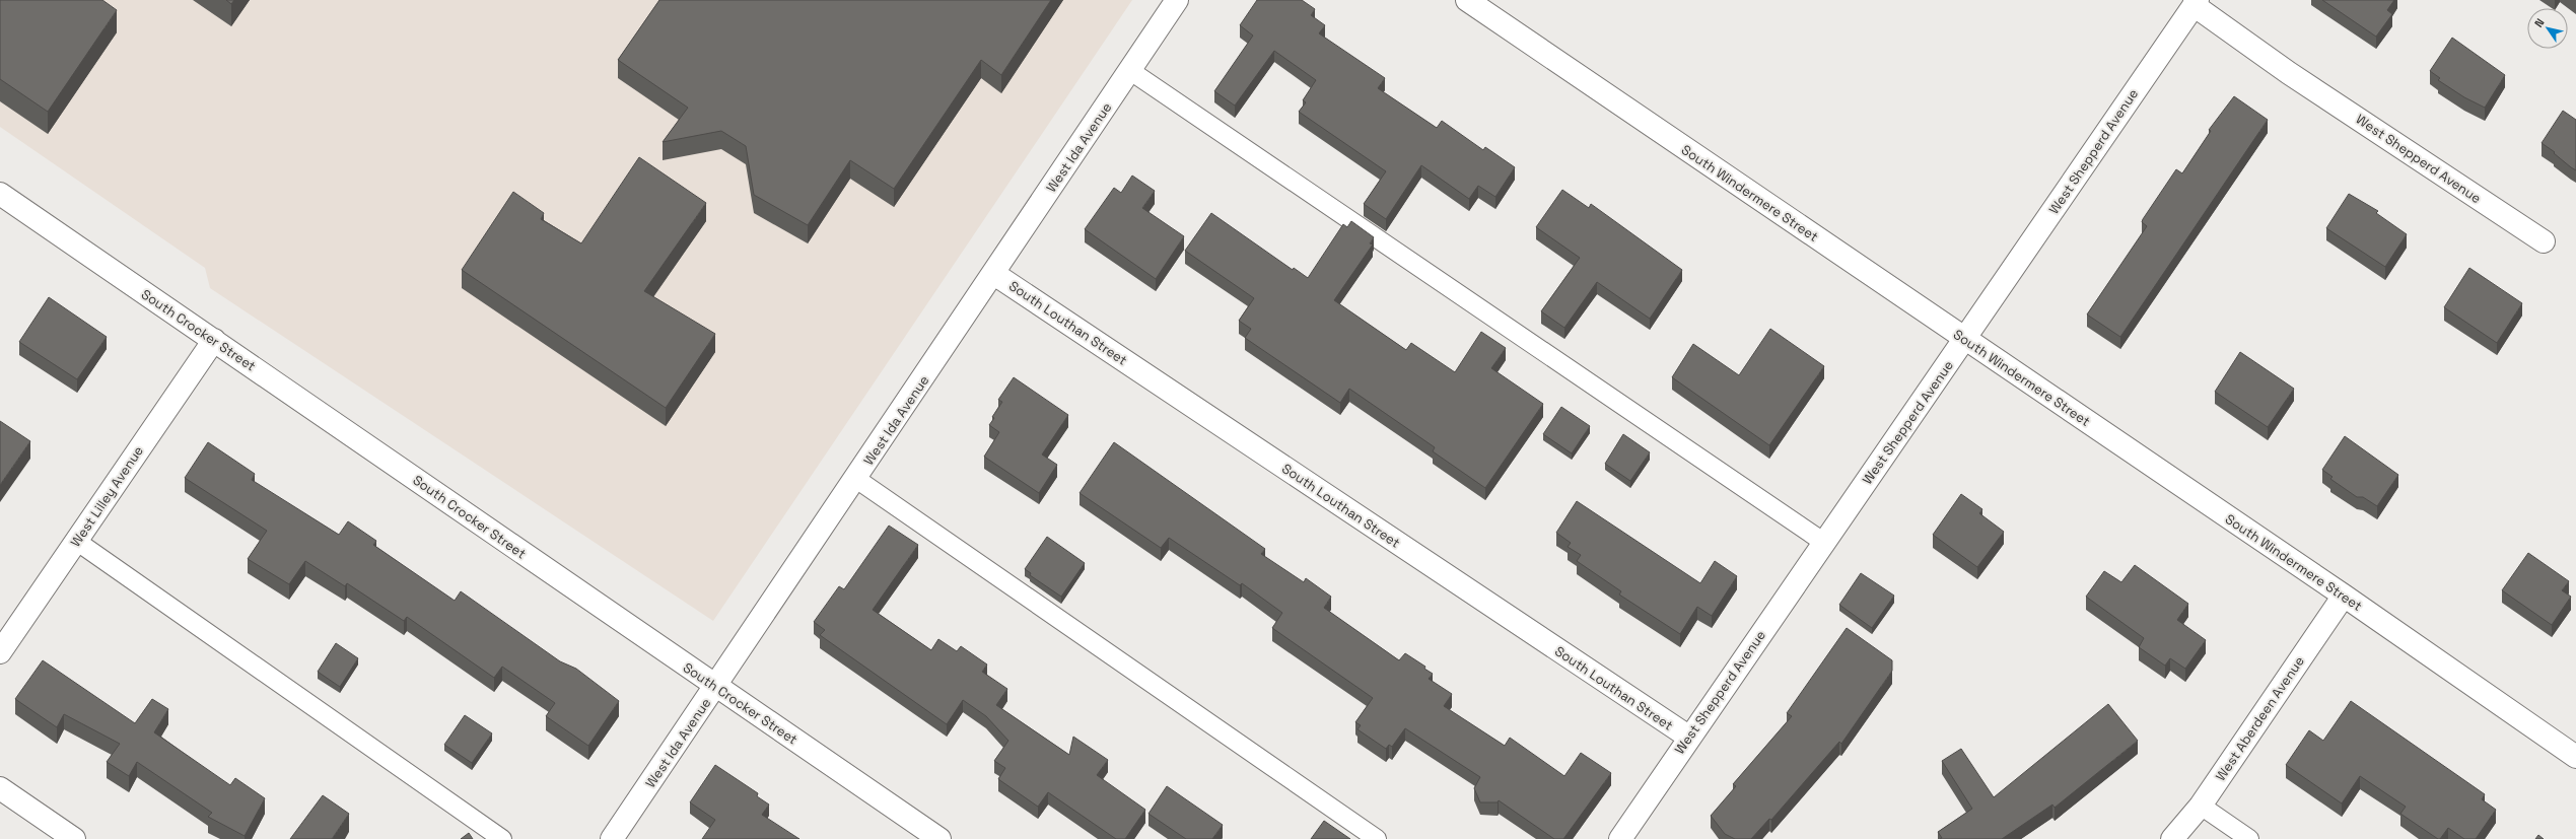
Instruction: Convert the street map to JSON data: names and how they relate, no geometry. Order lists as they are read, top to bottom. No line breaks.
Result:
{"streets":{"street":["West Ida Avenue","West Shepperd Avenue","South Windermere Street","South Louthan Street","South Crocker Street","West Lilley Avenue","West Aberdeen Avenue"]},"crossings":[["West Ida Avenue","South Louthan Street"],["West Ida Avenue","South Crocker Street"],["West Shepperd Avenue","South Windermere Street"],["West Shepperd Avenue","South Louthan Street"],["South Windermere Street","West Aberdeen Avenue"],["South Crocker Street","West Lilley Avenue"]],"north":"top left"}
